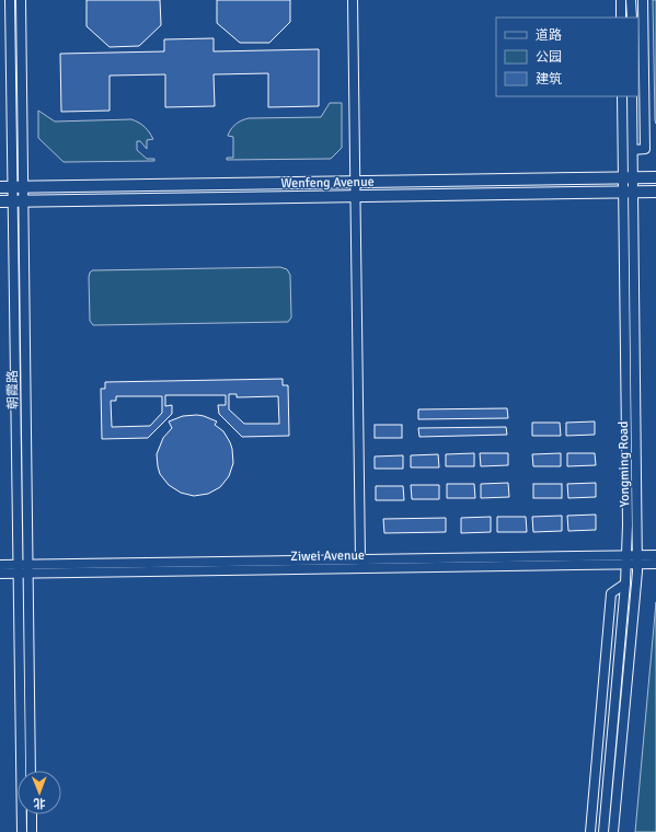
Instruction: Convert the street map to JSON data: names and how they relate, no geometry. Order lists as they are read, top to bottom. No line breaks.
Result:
{"streets":{"main road":["Wenfeng Avenue"],"street":["朝霞路","Yongming Road","Ziwei Avenue"]},"crossings":[["Wenfeng Avenue","朝霞路"],["Wenfeng Avenue","Yongming Road"],["朝霞路","Ziwei Avenue"],["Yongming Road","Ziwei Avenue"]],"legend":["道路","公园","建筑"],"north":"bottom"}
